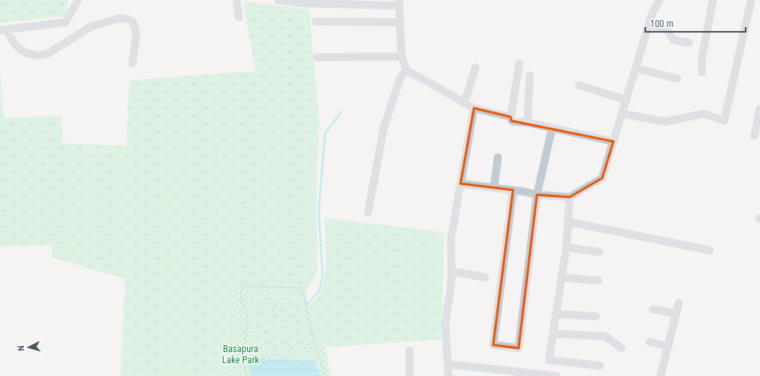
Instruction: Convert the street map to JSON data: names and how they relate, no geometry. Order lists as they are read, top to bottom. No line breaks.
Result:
{"parks":["Basapura Lake Park"],"scale_bar":"100 m","north":"left"}
